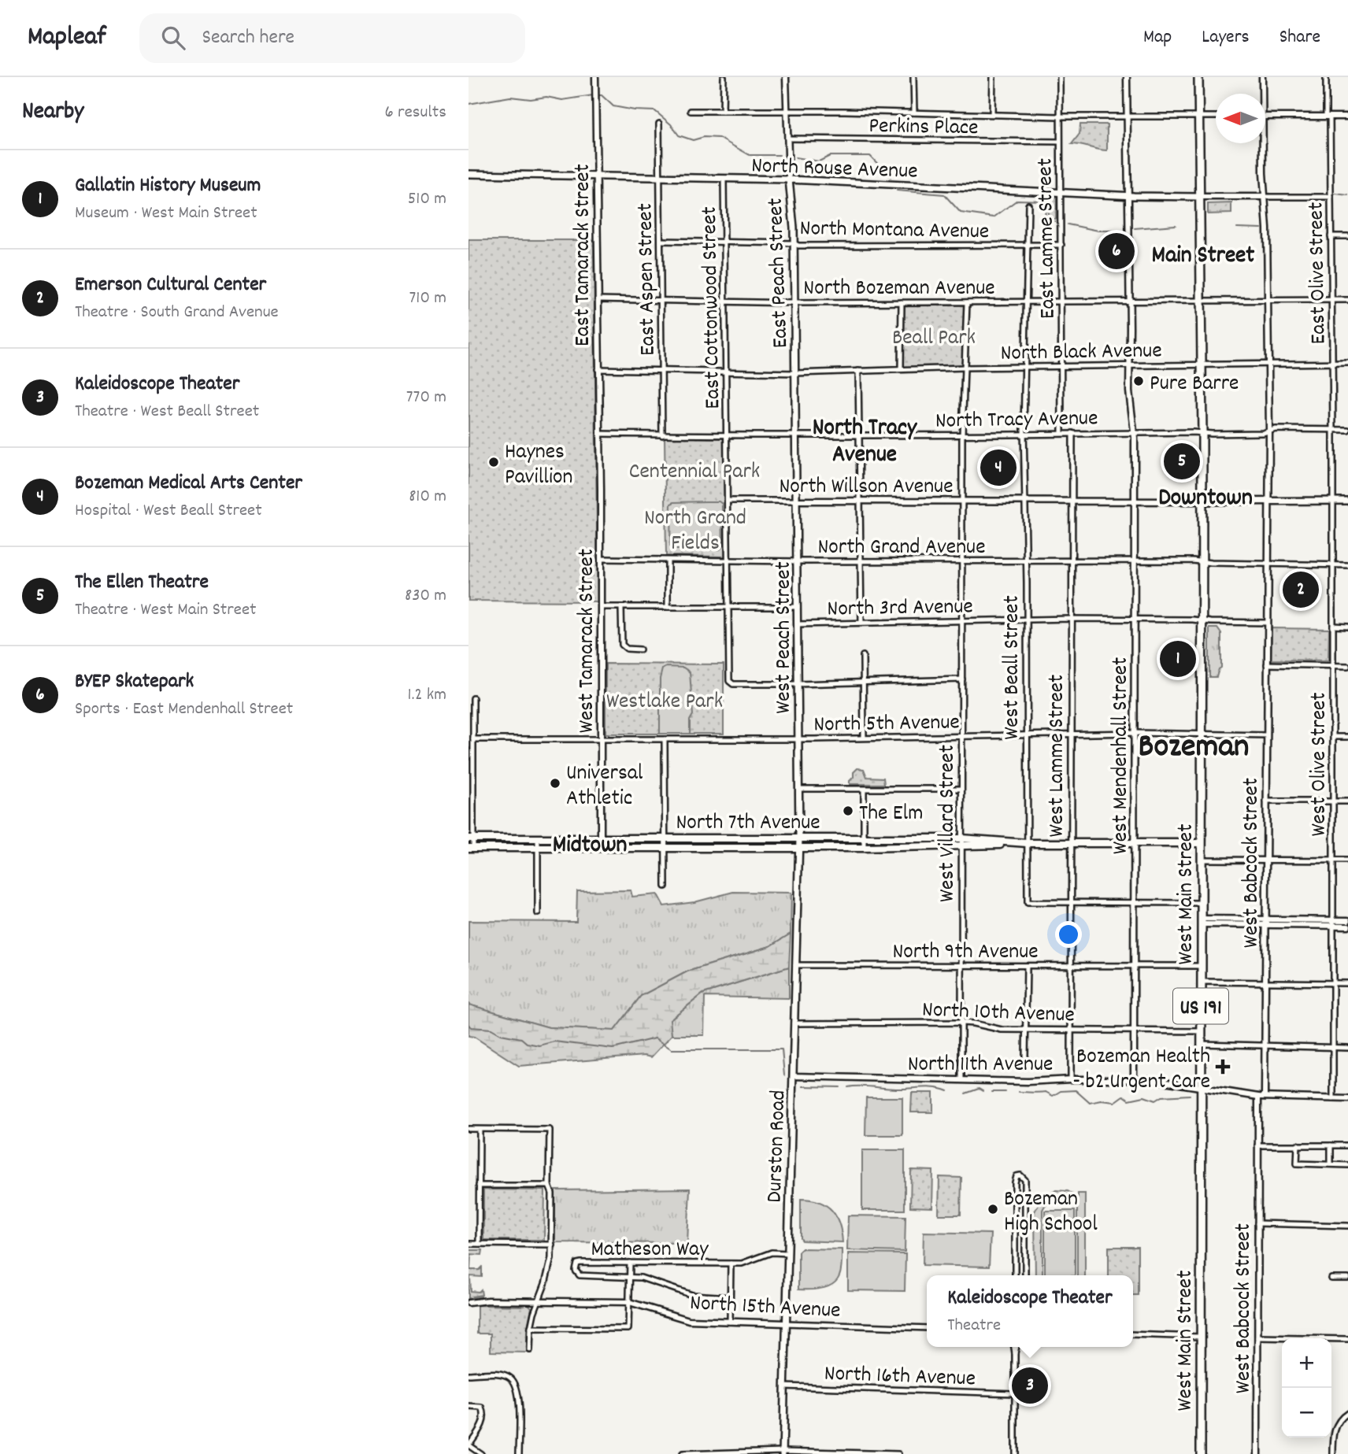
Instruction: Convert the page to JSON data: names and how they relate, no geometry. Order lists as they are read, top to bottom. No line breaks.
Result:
{"streets":{"highway":["West Main Street","US 191"],"main road":["North Rouse Avenue","East Peach Street","West Peach Street","North 7th Avenue","Durston Road"],"street":["Perkins Place","North Montana Avenue","East Lamme Street","East Tamarack Street","East Olive Street","East Aspen Street","North Bozeman Avenue","East Cottonwood Street","North Black Avenue","North Tracy Avenue","North Willson Avenue","North Grand Avenue","North 3rd Avenue","West Tamarack Street","West Beall Street","North 5th Avenue","West Lamme Street","West Mendenhall Street","West Olive Street","West Villard Street","West Babcock Street","North 9th Avenue","North 10th Avenue","North 11th Avenue","Matheson Way","North 15th Avenue","North 16th Avenue"]},"crossings":[["Perkins Place","East Lamme Street"],["Perkins Place","East Peach Street"],["North Rouse Avenue","East Lamme Street"],["North Rouse Avenue","East Tamarack Street"],["North Rouse Avenue","East Peach Street"],["North Rouse Avenue","East Aspen Street"],["North Rouse Avenue","East Cottonwood Street"],["North Rouse Avenue","West Mendenhall Street"],["North Rouse Avenue","West Main Street"],["North Montana Avenue","East Lamme Street"],["North Montana Avenue","East Peach Street"],["North Montana Avenue","East Aspen Street"],["North Montana Avenue","East Cottonwood Street"],["North Montana Avenue","West Beall Street"],["East Lamme Street","North Bozeman Avenue"],["East Lamme Street","North Black Avenue"],["East Lamme Street","North Tracy Avenue"],["East Tamarack Street","North Bozeman Avenue"],["East Tamarack Street","North Black Avenue"],["East Tamarack Street","North Tracy Avenue"],["East Tamarack Street","West Tamarack Street"],["East Peach Street","North Bozeman Avenue"],["East Peach Street","North Black Avenue"],["East Peach Street","North Tracy Avenue"],["East Peach Street","West Peach Street"],["East Olive Street","North Bozeman Avenue"],["East Olive Street","North Black Avenue"],["East Olive Street","North Tracy Avenue"],["East Olive Street","West Olive Street"],["East Aspen Street","North Bozeman Avenue"],["East Aspen Street","North Black Avenue"],["East Aspen Street","North Tracy Avenue"],["North Bozeman Avenue","East Cottonwood Street"],["North Bozeman Avenue","West Beall Street"],["North Bozeman Avenue","West Mendenhall Street"],["North Bozeman Avenue","West Villard Street"],["North Bozeman Avenue","West Babcock Street"],["North Bozeman Avenue","West Main Street"],["East Cottonwood Street","North Black Avenue"],["East Cottonwood Street","North Tracy Avenue"],["East Cottonwood Street","North Willson Avenue"],["East Cottonwood Street","North Grand Avenue"],["East Cottonwood Street","North 3rd Avenue"],["East Cottonwood Street","West Peach Street"],["North Black Avenue","West Beall Street"],["North Black Avenue","West Mendenhall Street"],["North Black Avenue","West Villard Street"],["North Black Avenue","West Babcock Street"],["North Black Avenue","West Main Street"],["North Tracy Avenue","West Peach Street"],["North Tracy Avenue","West Tamarack Street"],["North Tracy Avenue","West Beall Street"],["North Tracy Avenue","West Lamme Street"],["North Tracy Avenue","West Mendenhall Street"],["North Tracy Avenue","West Olive Street"],["North Tracy Avenue","West Villard Street"],["North Tracy Avenue","West Babcock Street"],["North Tracy Avenue","West Main Street"],["North Willson Avenue","West Peach Street"],["North Willson Avenue","West Beall Street"],["North Willson Avenue","West Lamme Street"],["North Willson Avenue","West Mendenhall Street"],["North Willson Avenue","West Villard Street"],["North Willson Avenue","West Main Street"],["North Grand Avenue","West Peach Street"],["North Grand Avenue","West Tamarack Street"],["North Grand Avenue","West Beall Street"],["North Grand Avenue","West Lamme Street"],["North Grand Avenue","West Mendenhall Street"],["North Grand Avenue","West Olive Street"],["North Grand Avenue","West Villard Street"],["North Grand Avenue","West Babcock Street"],["North Grand Avenue","West Main Street"],["North 3rd Avenue","West Peach Street"],["North 3rd Avenue","West Tamarack Street"],["North 3rd Avenue","West Beall Street"],["North 3rd Avenue","West Lamme Street"],["North 3rd Avenue","West Mendenhall Street"],["North 3rd Avenue","West Villard Street"],["North 3rd Avenue","West Babcock Street"],["North 3rd Avenue","West Main Street"],["West Peach Street","North 5th Avenue"],["West Peach Street","North 7th Avenue"],["West Peach Street","Durston Road"],["West Tamarack Street","North 5th Avenue"],["West Tamarack Street","North 7th Avenue"],["West Beall Street","North 5th Avenue"],["West Beall Street","West Lamme Street"],["West Beall Street","North 7th Avenue"],["North 5th Avenue","West Lamme Street"],["North 5th Avenue","West Mendenhall Street"],["North 5th Avenue","West Villard Street"],["North 5th Avenue","West Babcock Street"],["North 5th Avenue","West Main Street"],["West Lamme Street","North 7th Avenue"],["West Lamme Street","North 9th Avenue"],["West Lamme Street","North 10th Avenue"],["West Lamme Street","North 11th Avenue"],["West Mendenhall Street","North 7th Avenue"],["West Mendenhall Street","North 9th Avenue"],["West Mendenhall Street","North 10th Avenue"],["West Mendenhall Street","North 11th Avenue"],["West Olive Street","North 11th Avenue"],["North 7th Avenue","West Villard Street"],["North 7th Avenue","West Main Street"],["North 7th Avenue","Durston Road"],["West Villard Street","North 9th Avenue"],["West Villard Street","North 10th Avenue"],["West Villard Street","North 11th Avenue"],["West Babcock Street","North 11th Avenue"],["West Main Street","North 9th Avenue"],["West Main Street","North 10th Avenue"],["West Main Street","North 11th Avenue"],["North 9th Avenue","Durston Road"],["North 10th Avenue","Durston Road"],["North 11th Avenue","Durston Road"],["Durston Road","Matheson Way"],["Durston Road","North 15th Avenue"],["Durston Road","North 16th Avenue"]],"districts":["Main Street","North Tracy Avenue","Downtown","Bozeman","Midtown"],"parks":["Beall Park","Centennial Park","North Grand Fields","Westlake Park"],"places":{"other":["Pure Barre","Haynes Pavillion","Universal Athletic","The Elm","Bozeman High School"],"health":["Bozeman Health - b2 Urgent Care"]},"north":"left","page":{"header":"Mapleaf","search":"Search here","nav":["Map","Layers","Share"],"heading":["Nearby","6 results"],"list":[{"mark":"1","name":"Gallatin History Museum","note":"Museum · West Main Street","value":"510 m"},{"mark":"2","name":"Emerson Cultural Center","note":"Theatre · South Grand Avenue","value":"710 m"},{"mark":"3","name":"Kaleidoscope Theater","note":"Theatre · West Beall Street","value":"770 m"},{"mark":"4","name":"Bozeman Medical Arts Center","note":"Hospital · West Beall Street","value":"810 m"},{"mark":"5","name":"The Ellen Theatre","note":"Theatre · West Main Street","value":"830 m"},{"mark":"6","name":"BYEP Skatepark","note":"Sports · East Mendenhall Street","value":"1.2 km"}],"pins":["6","5","4","2","1","3"],"popup":["Kaleidoscope Theater","Theatre"],"map_buttons":["+","−"]}}
